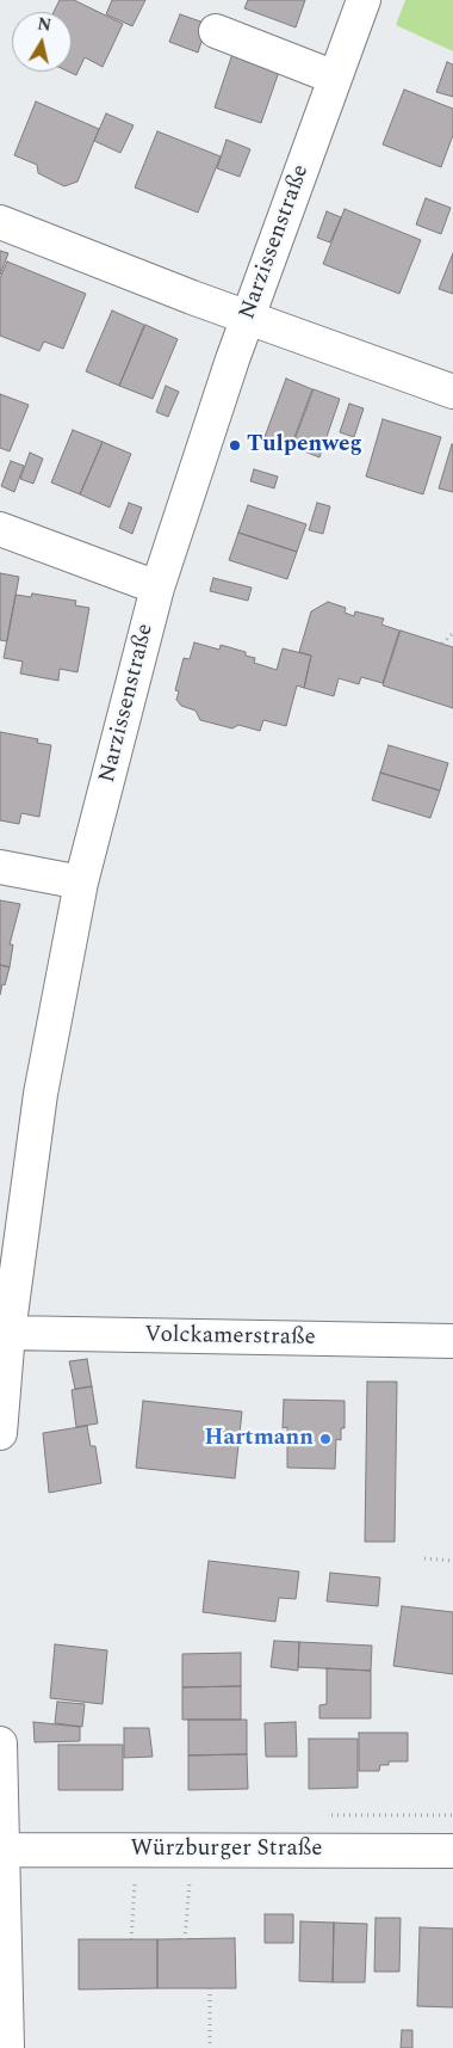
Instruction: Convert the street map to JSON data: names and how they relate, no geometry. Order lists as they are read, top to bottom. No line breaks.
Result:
{"streets":{"street":["Narzissenstraße","Volckamerstraße","Würzburger Straße"]},"crossings":[["Narzissenstraße","Volckamerstraße"]],"places":["Tulpenweg","Hartmann"],"north":"top"}
